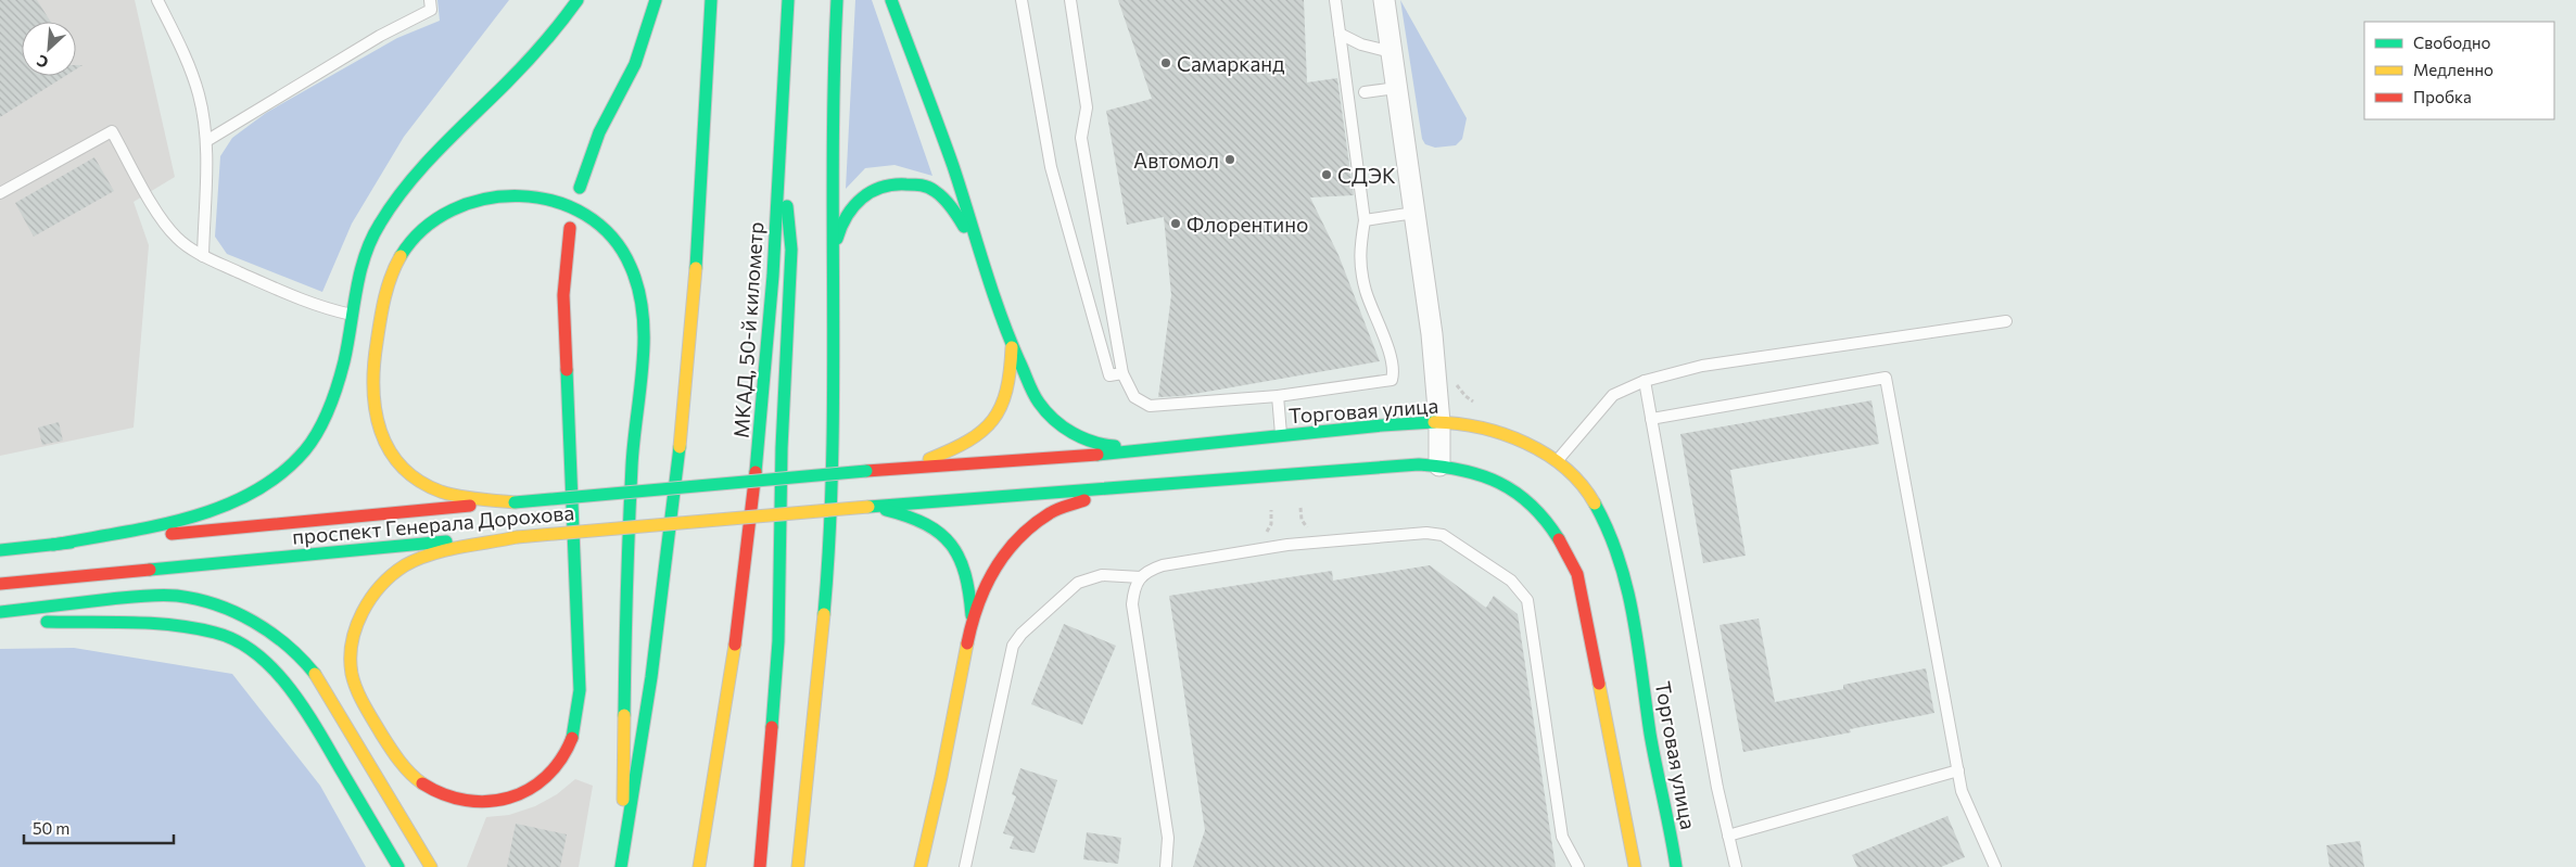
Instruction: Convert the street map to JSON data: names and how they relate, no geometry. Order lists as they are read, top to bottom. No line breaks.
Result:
{"streets":{"main road":["МКАД, 50-й километр","Торговая улица","проспект Генерала Дорохова"]},"crossings":[["Торговая улица","проспект Генерала Дорохова"]],"places":["Самарканд","Автомол","СДЭК","Флорентино"],"legend":["Свободно","Медленно","Пробка"],"scale_bar":"50 m","north":"bottom left"}
